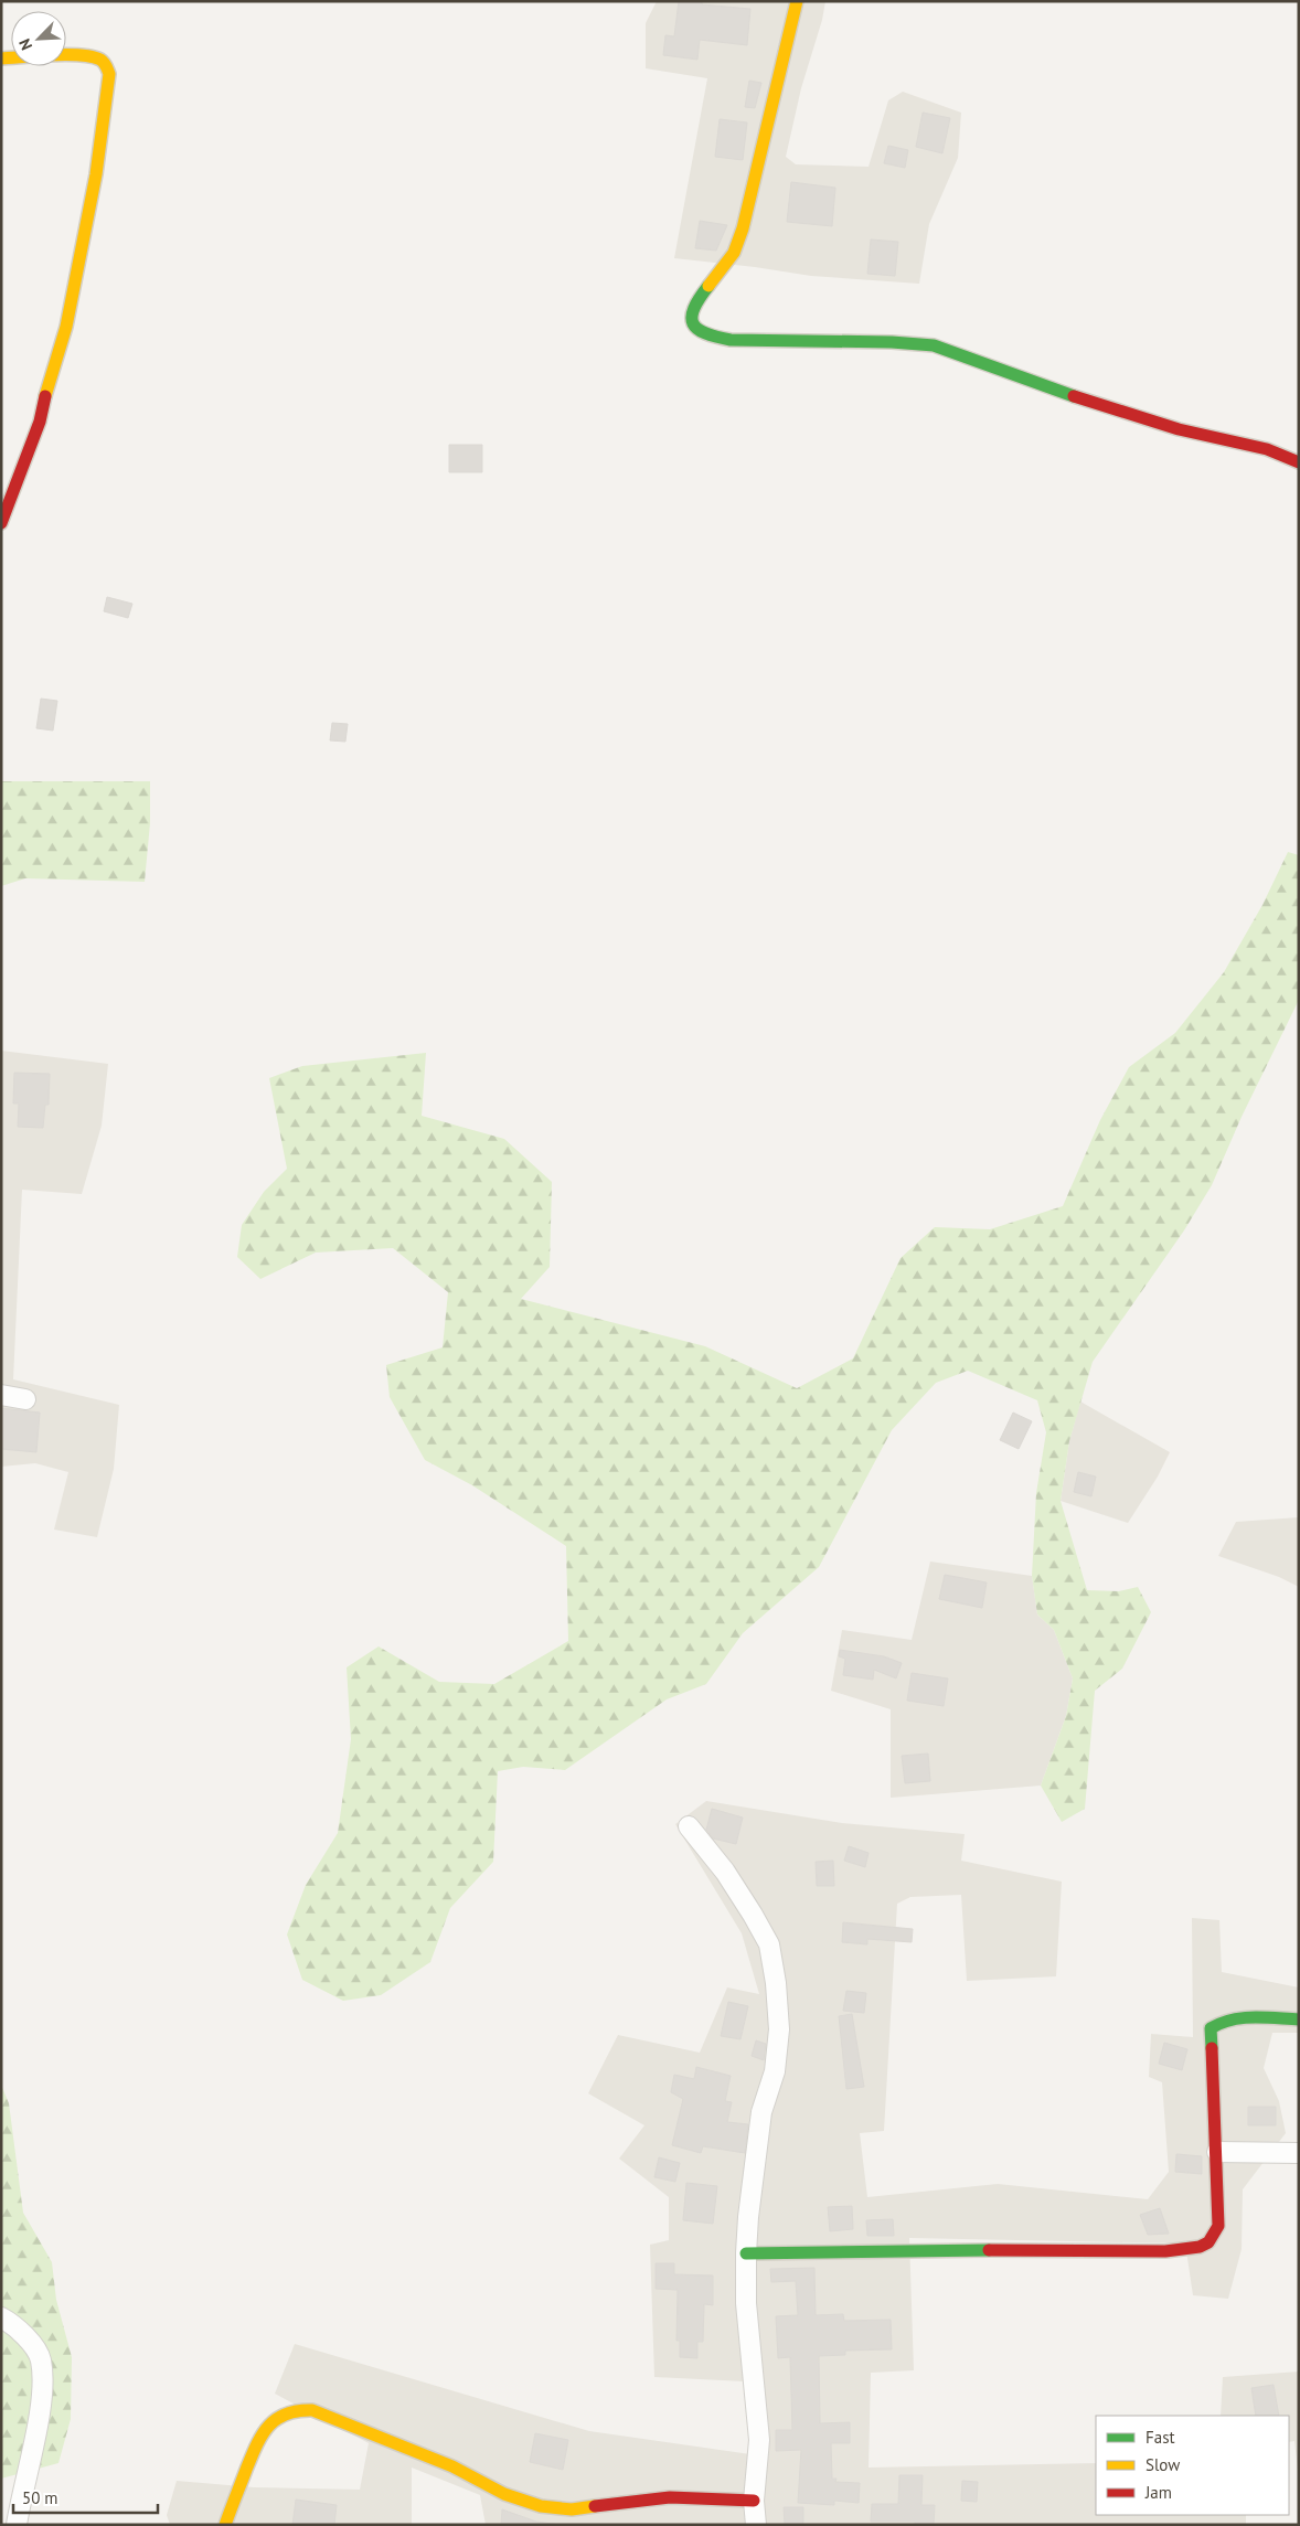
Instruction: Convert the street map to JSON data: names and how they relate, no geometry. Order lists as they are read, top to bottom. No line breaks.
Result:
{"legend":["Fast","Slow","Jam"],"scale_bar":"50 m","north":"bottom left"}
